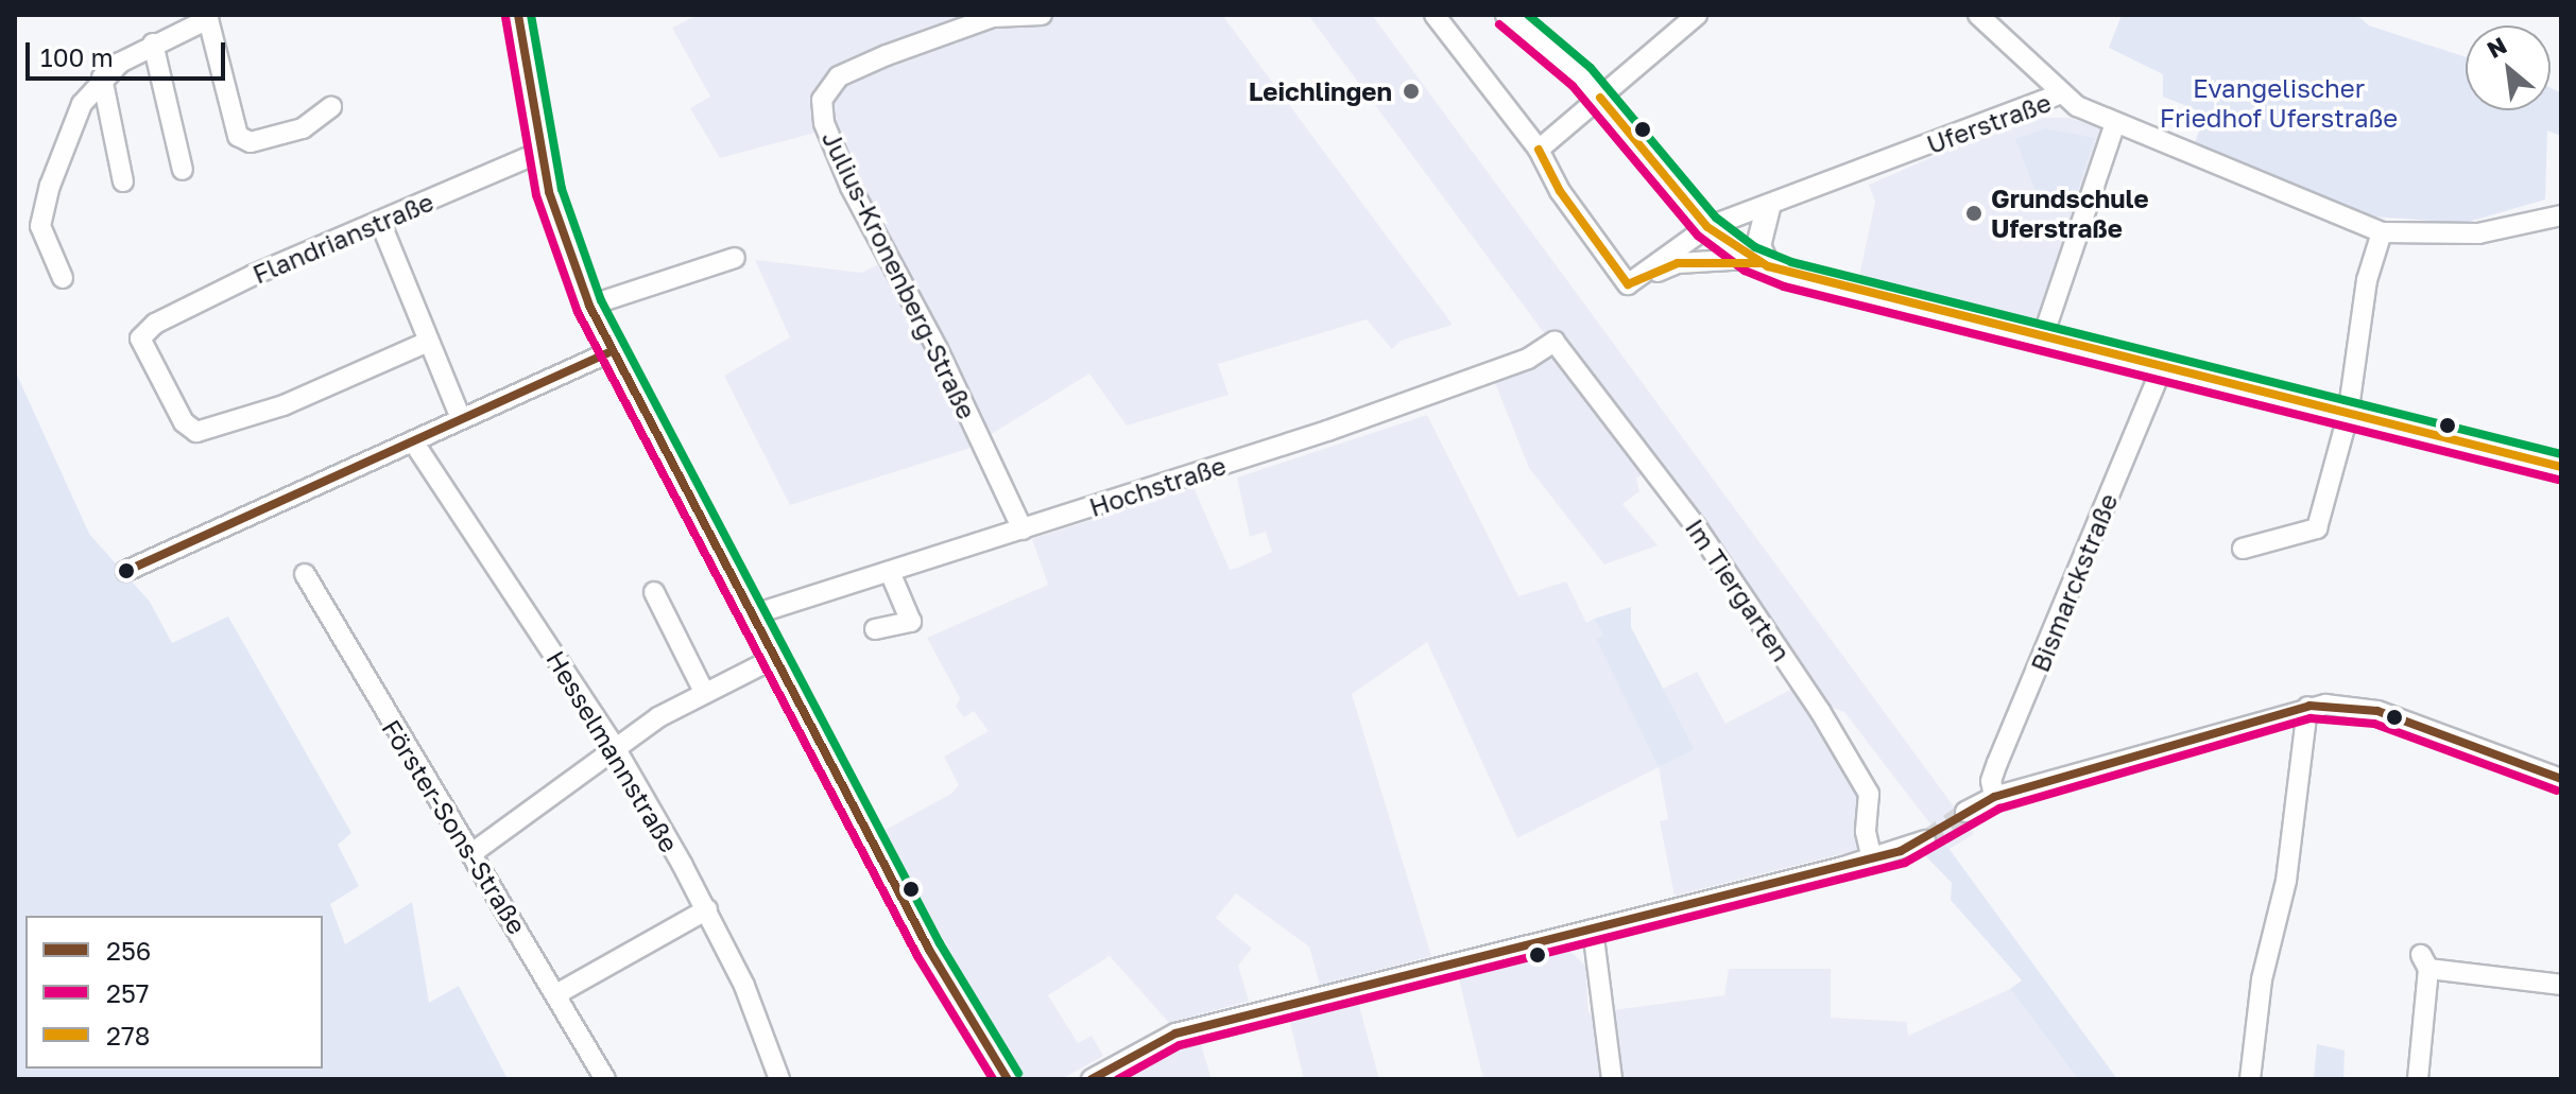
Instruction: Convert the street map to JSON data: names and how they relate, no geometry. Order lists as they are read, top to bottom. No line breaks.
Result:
{"streets":{"street":["Uferstraße","Flandrianstraße","Julius-Kronenberg-Straße","Hochstraße","Bismarckstraße","Im Tiergarten","Hesselmannstraße","Förster-Sons-Straße"]},"crossings":[["Julius-Kronenberg-Straße","Hochstraße"],["Hochstraße","Im Tiergarten"]],"parks":["Evangelischer Friedhof Uferstraße"],"places":["Leichlingen","Grundschule Uferstraße"],"lines":["transit line 256","transit line 257","transit line 278"],"legend":["256","257","278"],"scale_bar":"100 m","north":"top left"}
